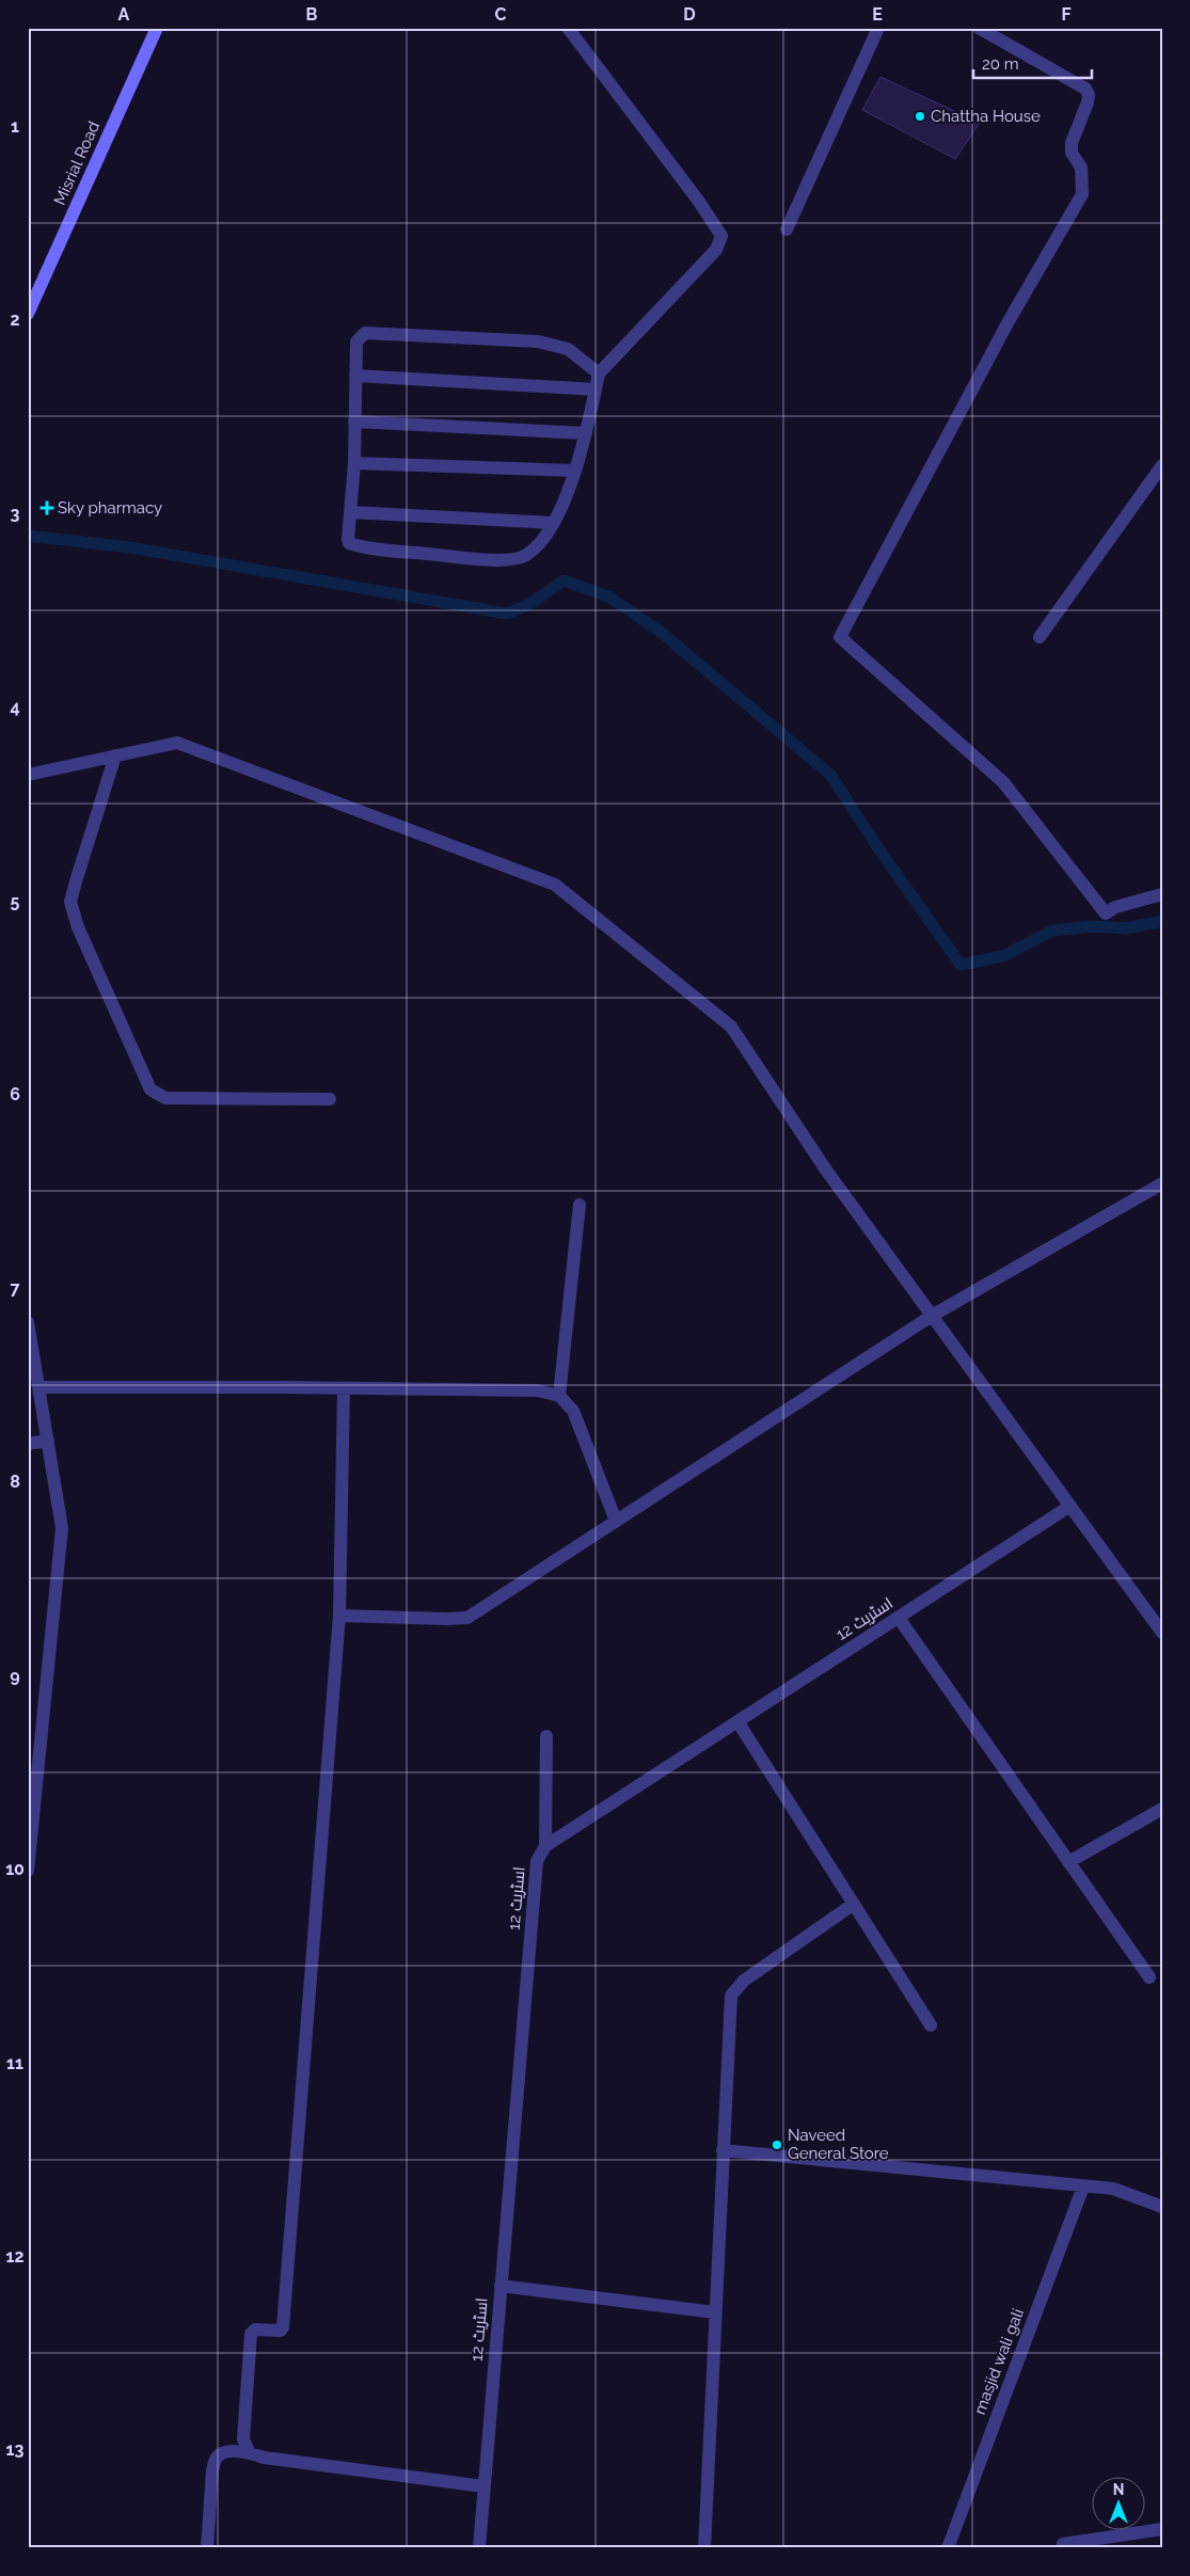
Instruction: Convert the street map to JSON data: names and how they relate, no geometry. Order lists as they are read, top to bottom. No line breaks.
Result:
{"streets":{"main road":["Misrial Road"],"street":["اسٹریٹ 12","masjid wali gali"]},"places":{"other":["Chattha House","Naveed General Store"],"health":["Sky pharmacy"]},"scale_bar":"20 m","north":"top","grid":{"columns":["A","B","C","D","E","F"],"rows":["1","2","3","4","5","6","7","8","9","10","11","12","13"]}}
